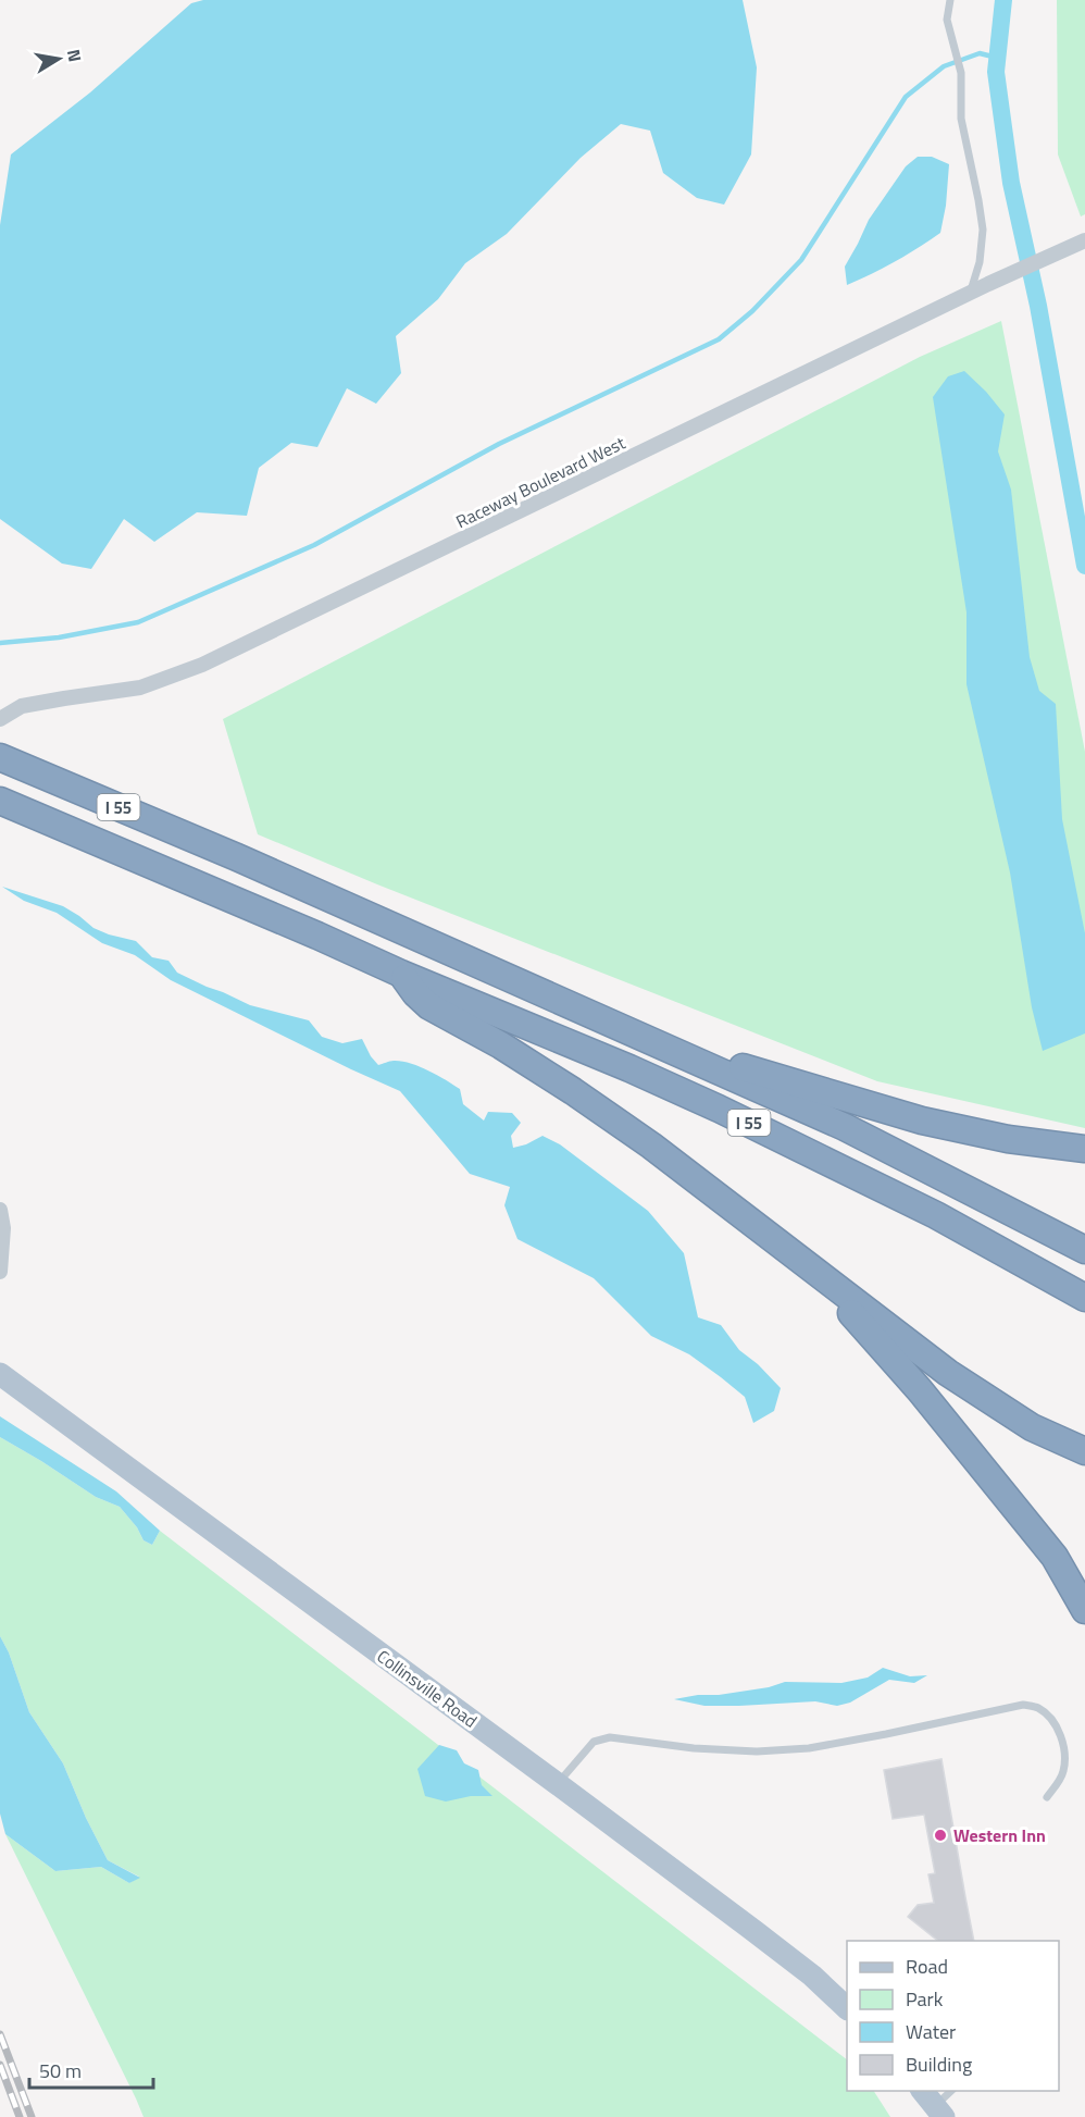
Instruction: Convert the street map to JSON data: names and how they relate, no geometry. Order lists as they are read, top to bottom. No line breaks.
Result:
{"streets":{"highway":["I 55"],"main road":["Collinsville Road"],"street":["Raceway Boulevard West"]},"places":["Western Inn"],"legend":["Road","Park","Water","Building"],"scale_bar":"50 m","north":"right"}
